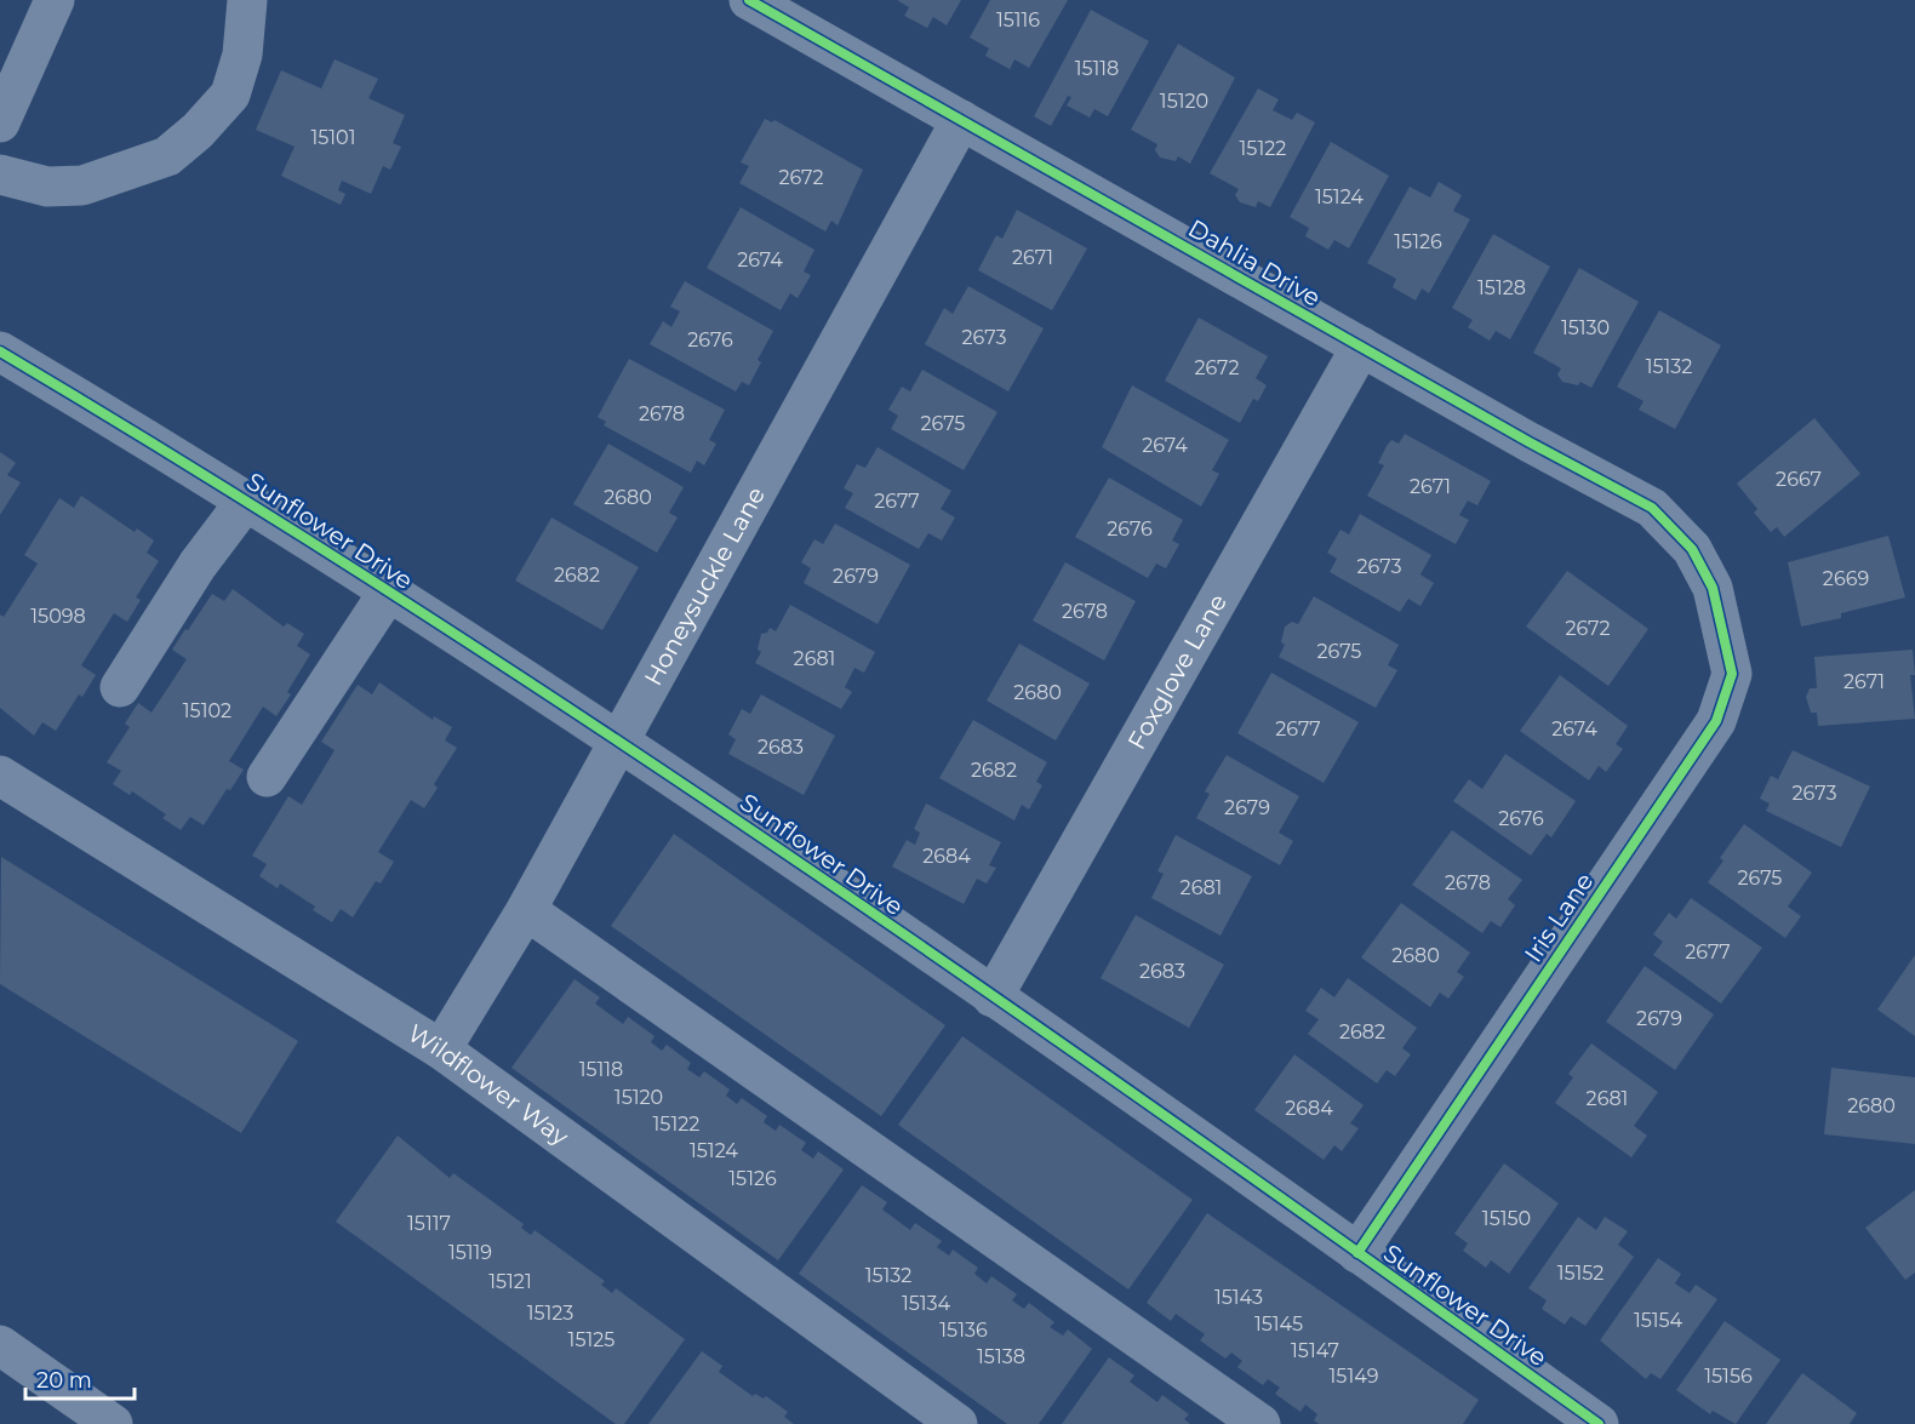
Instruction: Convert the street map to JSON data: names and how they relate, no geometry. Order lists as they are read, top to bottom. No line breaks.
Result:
{"streets":{"street":["Dahlia Drive","Sunflower Drive","Honeysuckle Lane","Foxglove Lane","Iris Lane","Wildflower Way"]},"crossings":[["Dahlia Drive","Honeysuckle Lane"],["Dahlia Drive","Foxglove Lane"],["Dahlia Drive","Iris Lane"],["Sunflower Drive","Honeysuckle Lane"],["Sunflower Drive","Foxglove Lane"],["Sunflower Drive","Iris Lane"],["Honeysuckle Lane","Wildflower Way"]],"house_numbers":["15116","15118","15120","15101","15122","2672","15124","15126","2671","2674","15128","15130","2673","2676","15132","2672","2678","2675","2674","2667","2671","2680","2677","2676","2673","2682","2679","2669","2678","15098","2672","2675","2681","2671","2680","15102","2677","2674","2683","2682","2673","2679","2676","2684","2675","2678","2681","2677","2680","2683","2679","2682","15118","15120","2681","2680","2684","15122","15124","15126","15150","15117","15119","15152","15132","15121","15143","15134","15123","15154","15145","15136","15125","15147","15138","15149","15156"],"scale_bar":"20 m"}
